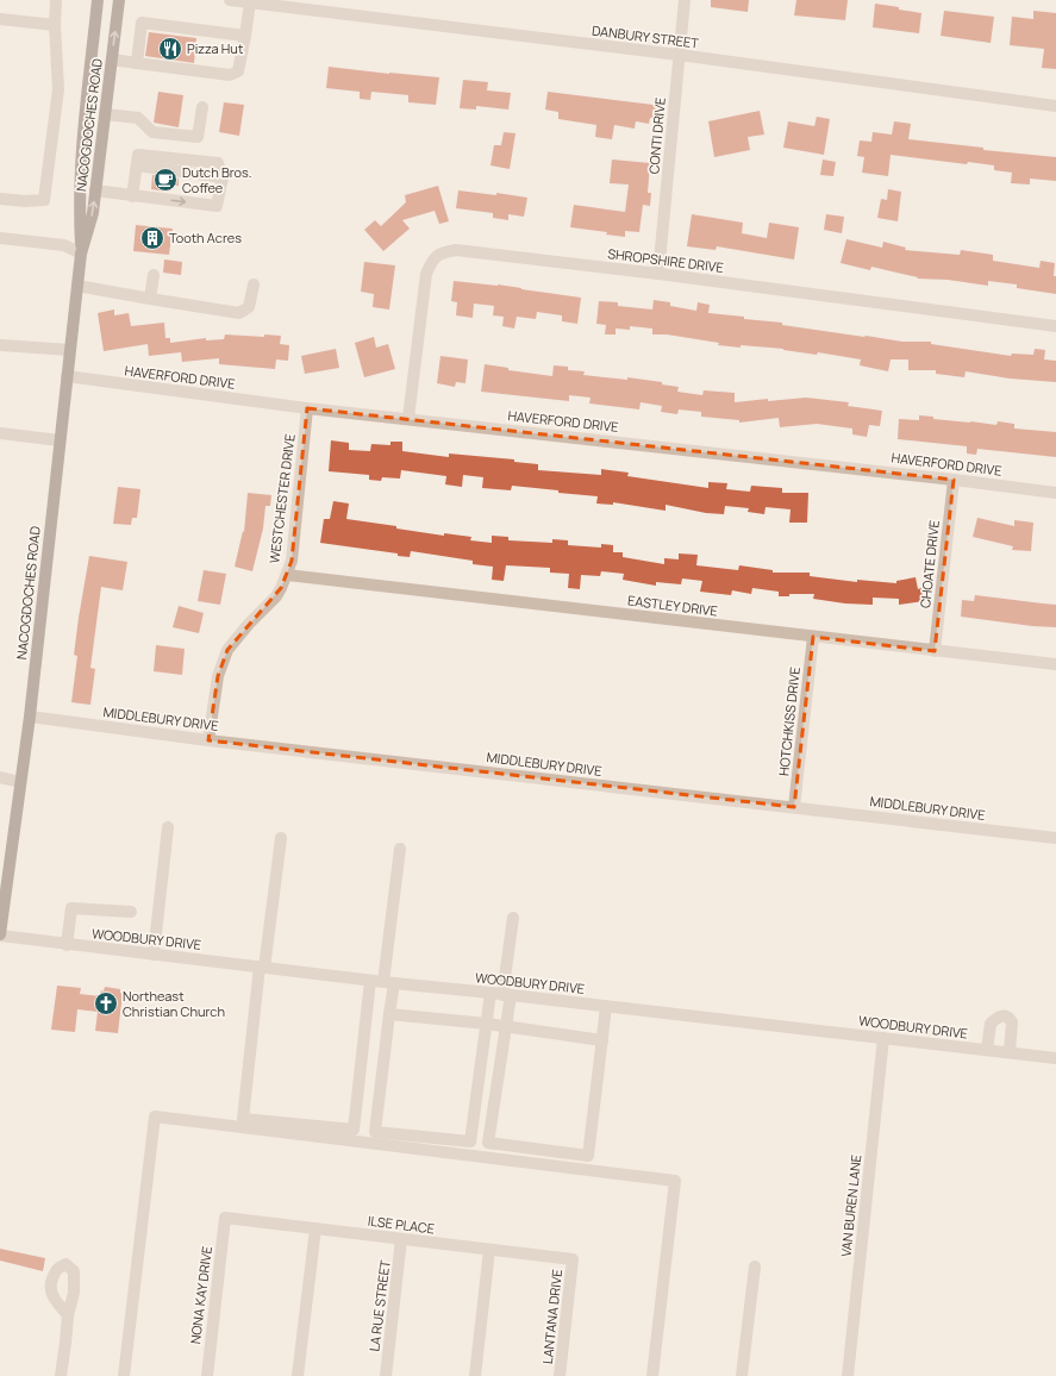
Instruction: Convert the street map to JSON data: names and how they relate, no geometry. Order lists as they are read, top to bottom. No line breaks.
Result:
{"streets":{"main road":["NACOGDOCHES ROAD"],"street":["DANBURY STREET","CONTI DRIVE","SHROPSHIRE DRIVE","HAVERFORD DRIVE","WESTCHESTER DRIVE","CHOATE DRIVE","EASTLEY DRIVE","MIDDLEBURY DRIVE","HOTCHKISS DRIVE","WOODBURY DRIVE","VAN BUREN LANE","ILSE PLACE","NONA KAY DRIVE","LA RUE STREET","LANTANA DRIVE"]},"crossings":[["DANBURY STREET","CONTI DRIVE"],["NACOGDOCHES ROAD","HAVERFORD DRIVE"],["NACOGDOCHES ROAD","MIDDLEBURY DRIVE"],["NACOGDOCHES ROAD","WOODBURY DRIVE"],["CONTI DRIVE","SHROPSHIRE DRIVE"],["SHROPSHIRE DRIVE","HAVERFORD DRIVE"],["HAVERFORD DRIVE","WESTCHESTER DRIVE"],["HAVERFORD DRIVE","CHOATE DRIVE"],["WESTCHESTER DRIVE","EASTLEY DRIVE"],["WESTCHESTER DRIVE","MIDDLEBURY DRIVE"],["CHOATE DRIVE","EASTLEY DRIVE"],["EASTLEY DRIVE","HOTCHKISS DRIVE"],["MIDDLEBURY DRIVE","HOTCHKISS DRIVE"],["WOODBURY DRIVE","VAN BUREN LANE"],["ILSE PLACE","NONA KAY DRIVE"],["ILSE PLACE","LA RUE STREET"],["ILSE PLACE","LANTANA DRIVE"]],"places":{"restaurant":["Pizza Hut"],"cafe":["Dutch Bros. Coffee"],"building":["Tooth Acres"],"church":["Northeast Christian Church"]}}
